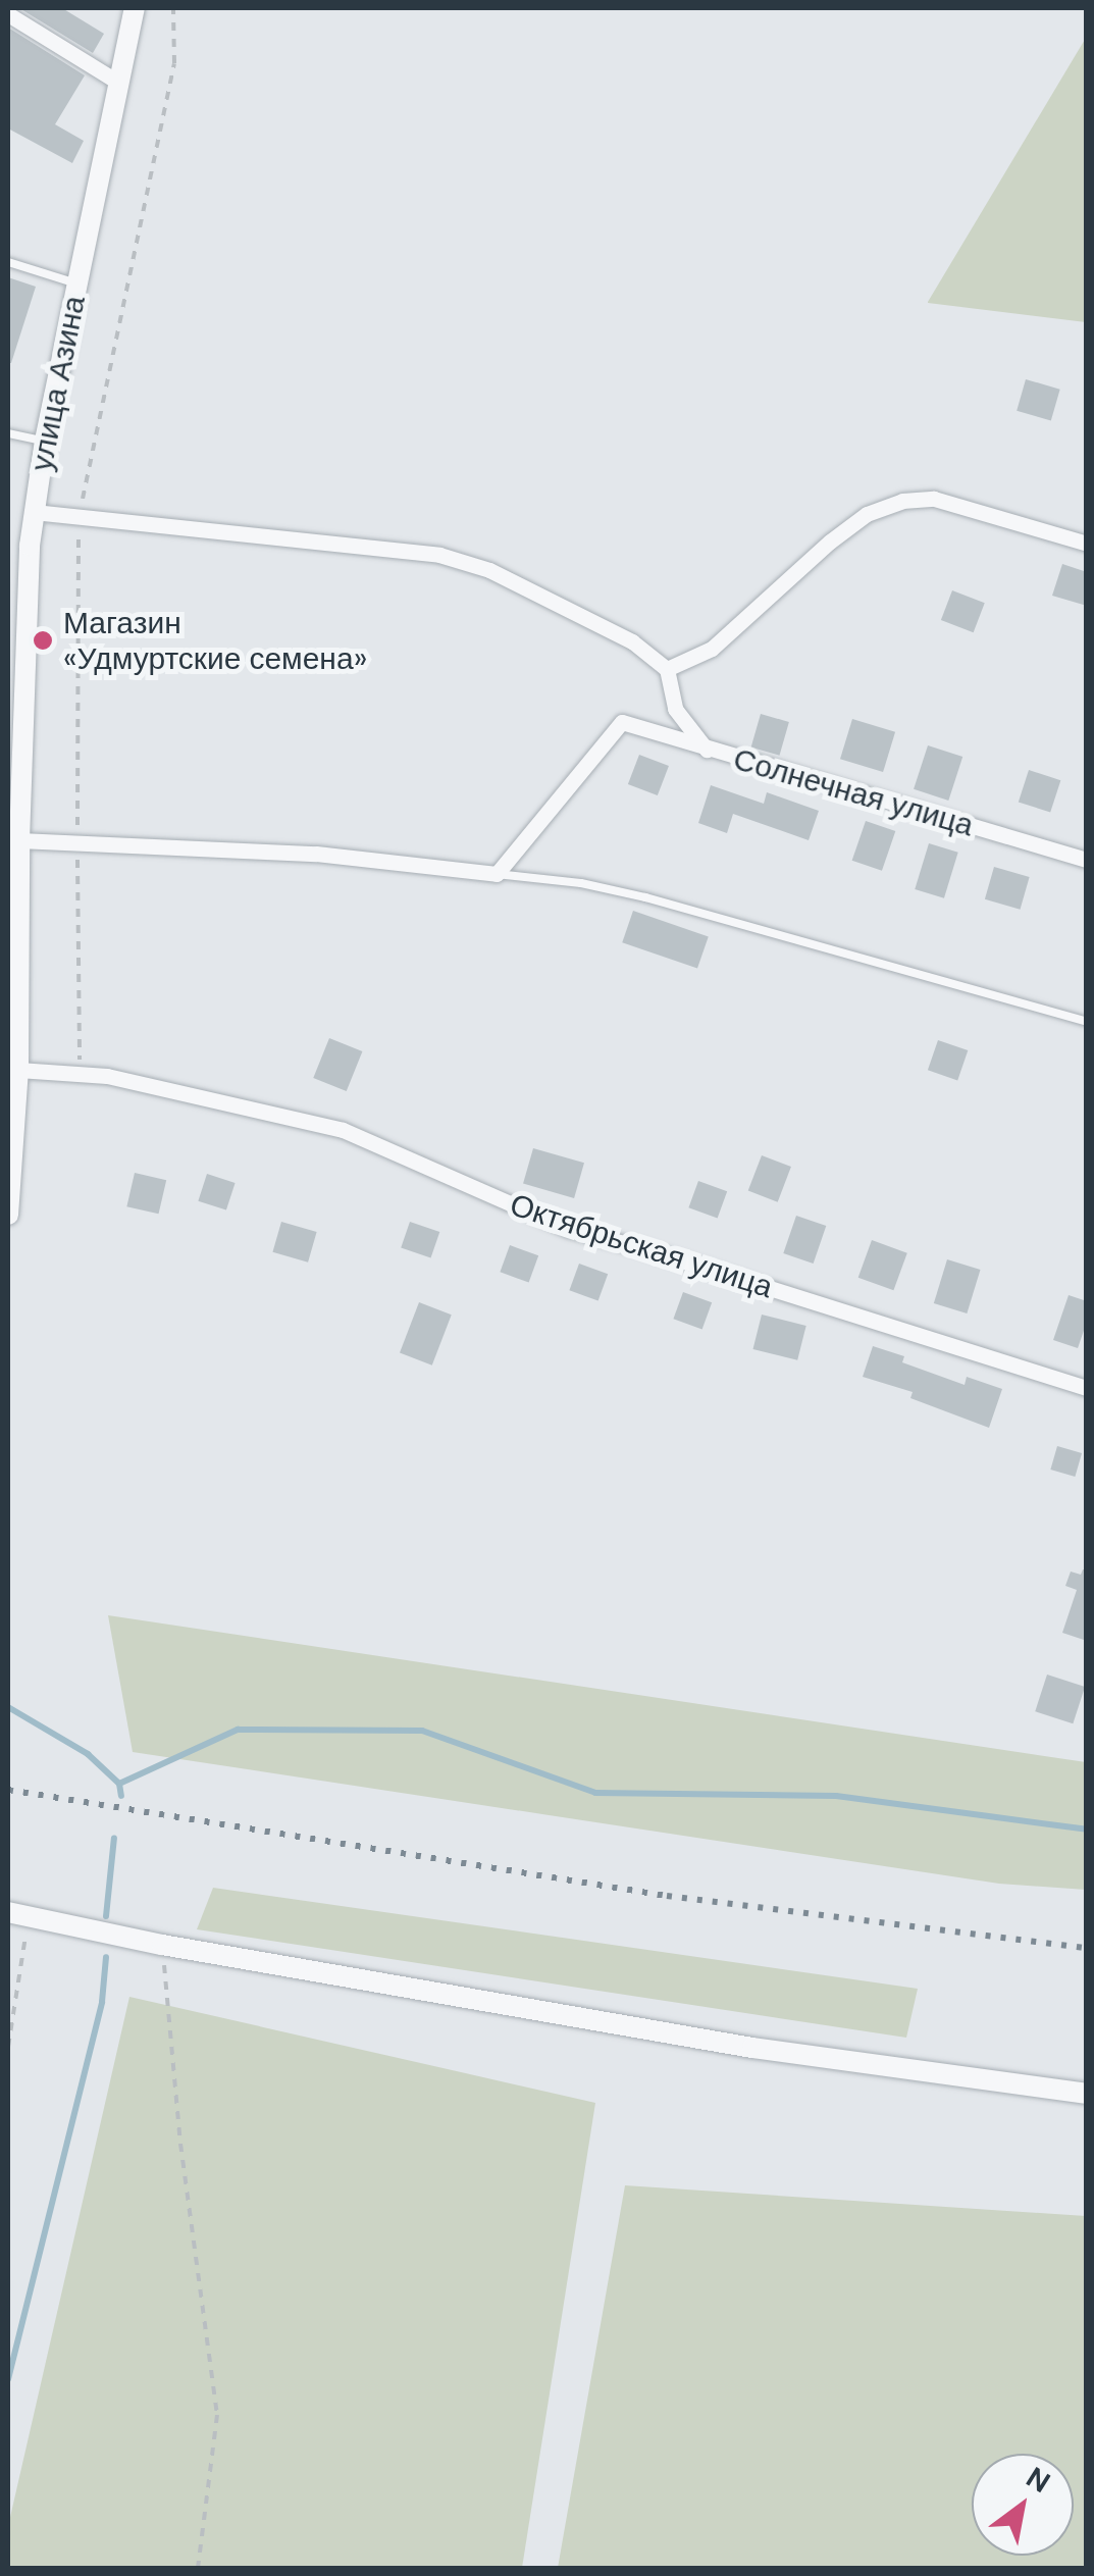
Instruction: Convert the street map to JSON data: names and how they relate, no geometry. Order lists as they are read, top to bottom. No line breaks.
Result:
{"streets":{"street":["улица Азина","Солнечная улица","Октябрьская улица"]},"crossings":[["улица Азина","Октябрьская улица"]],"places":["Магазин «Удмуртские семена»"],"north":"top right"}
